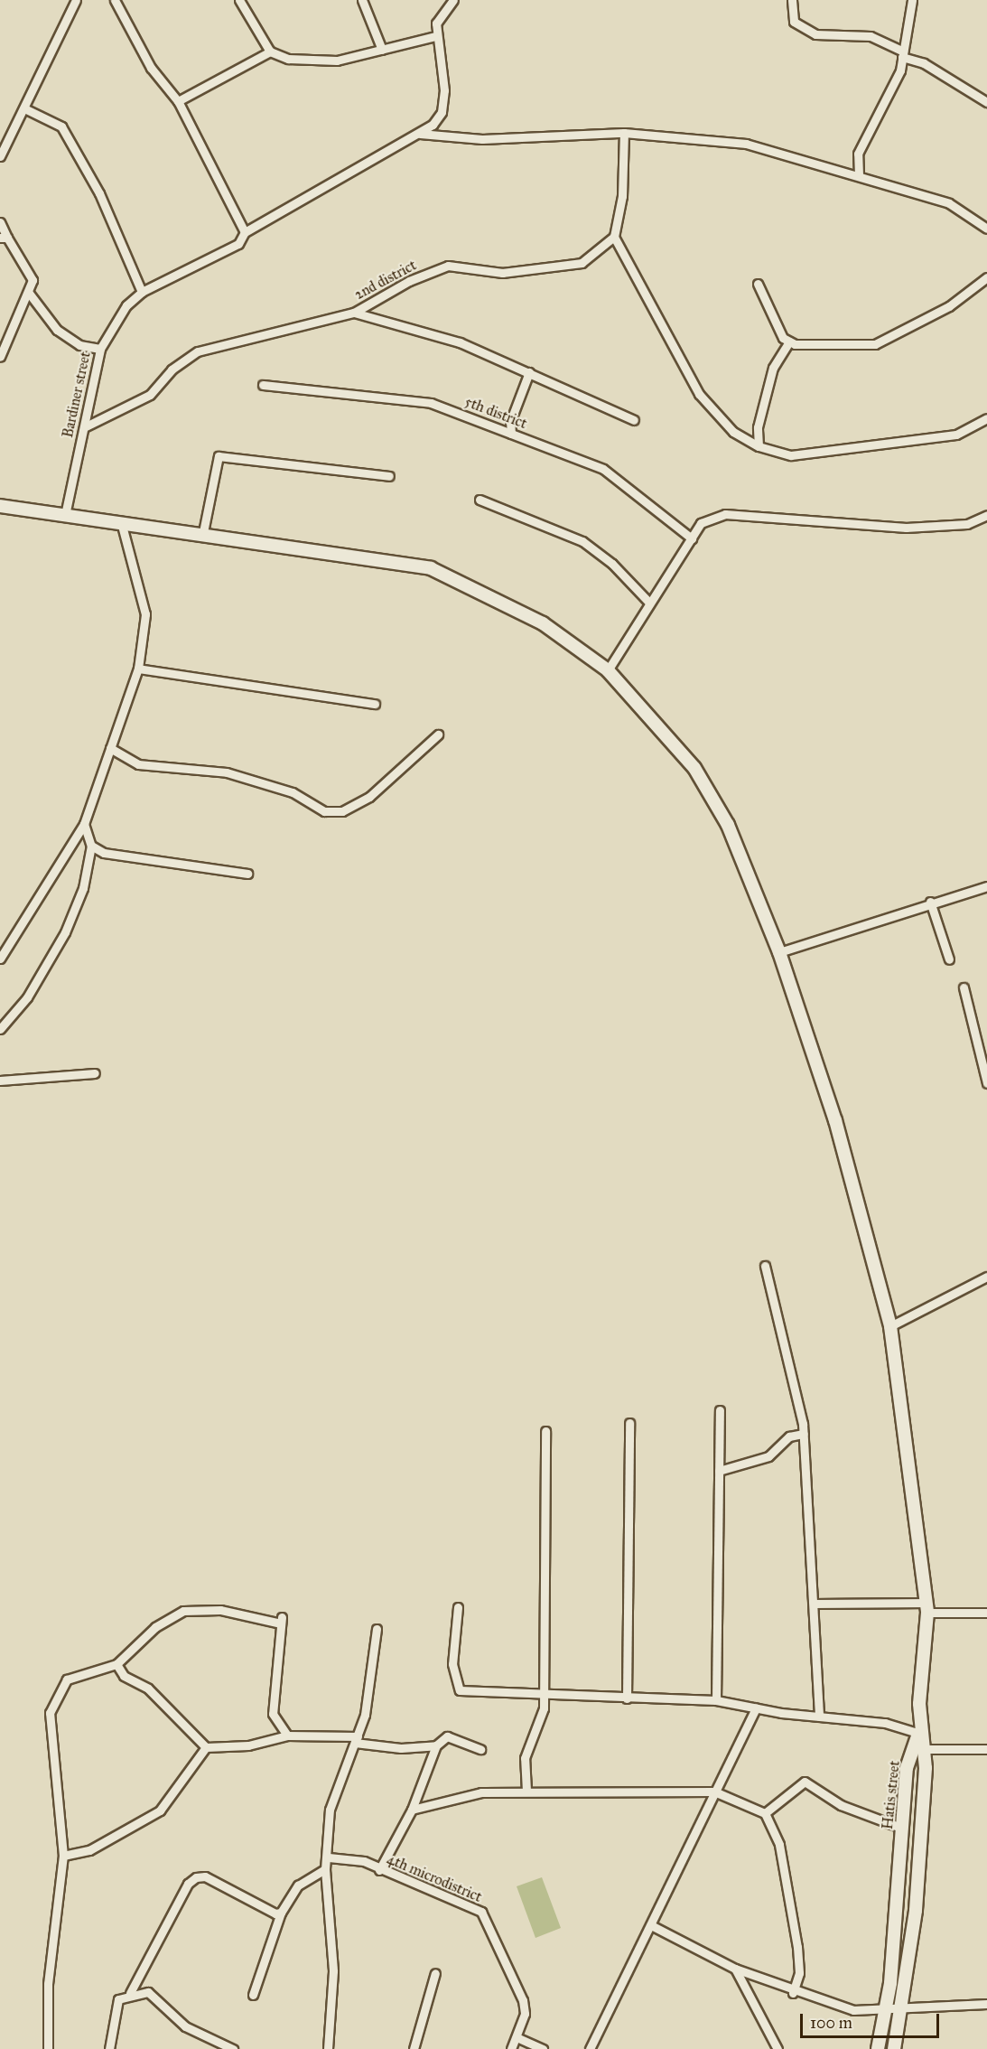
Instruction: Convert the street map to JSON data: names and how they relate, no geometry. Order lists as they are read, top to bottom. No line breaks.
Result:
{"streets":{"main road":["Hatis street"],"street":["2nd district","Bardiner street","5th district","4th microdistrict"]},"crossings":[["2nd district","Bardiner street"],["Bardiner street","Hatis street"]],"scale_bar":"100 m"}
